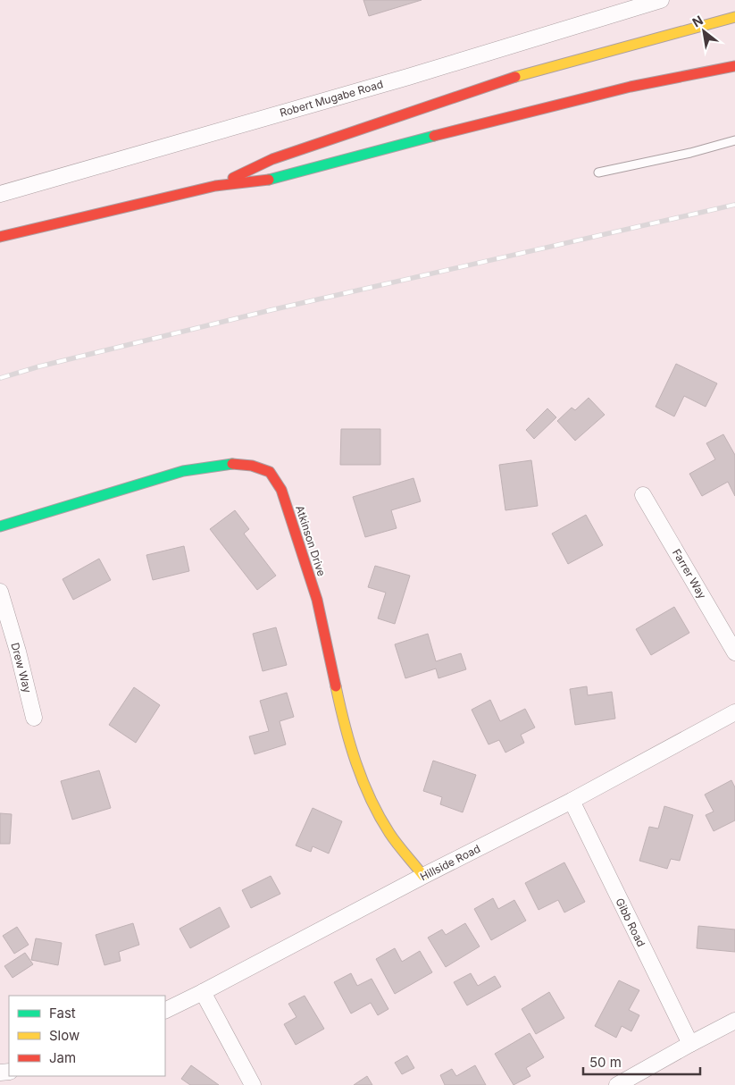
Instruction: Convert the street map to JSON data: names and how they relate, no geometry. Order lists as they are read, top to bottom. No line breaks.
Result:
{"streets":{"main road":["Atkinson Drive"],"street":["Robert Mugabe Road","Farrer Way","Drew Way","Hillside Road","Gibb Road"]},"crossings":[["Atkinson Drive","Hillside Road"],["Hillside Road","Gibb Road"]],"legend":["Fast","Slow","Jam"],"scale_bar":"50 m","north":"top left"}
